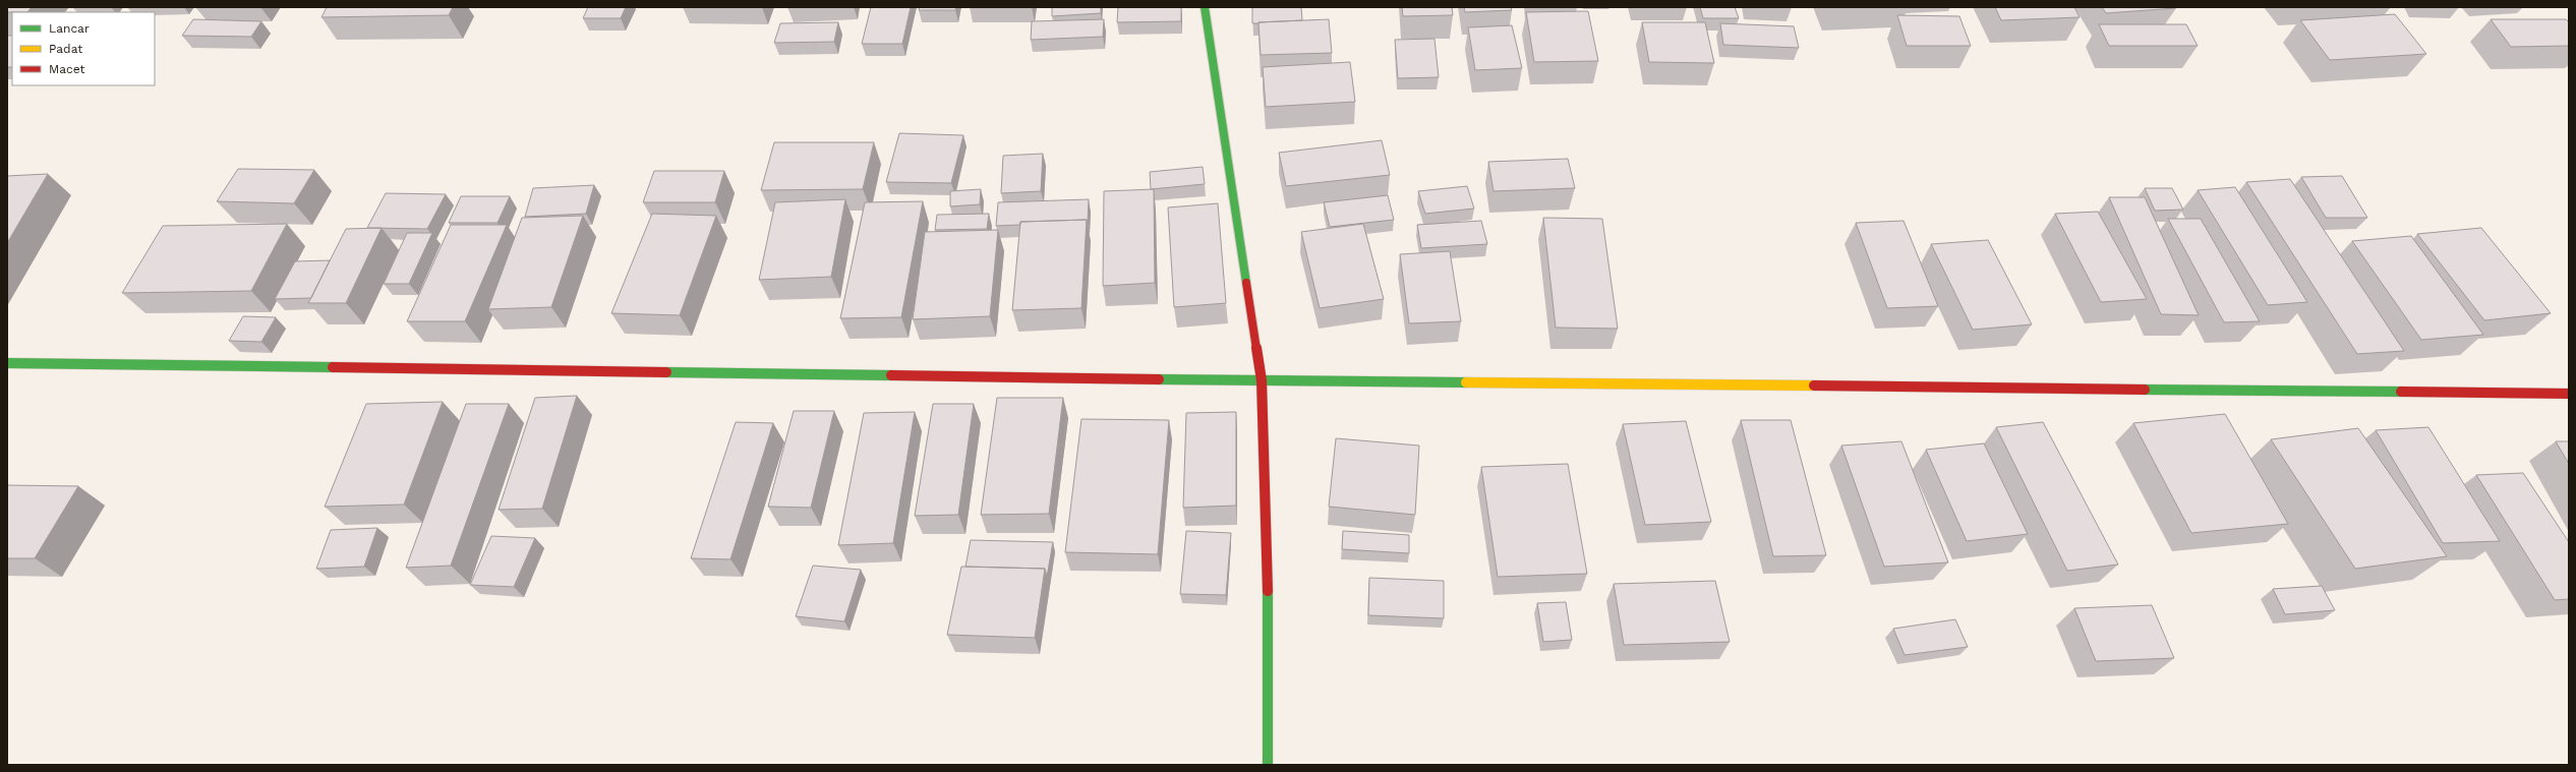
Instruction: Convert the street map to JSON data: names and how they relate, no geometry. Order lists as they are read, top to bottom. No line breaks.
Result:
{"legend":["Lancar","Padat","Macet"]}
